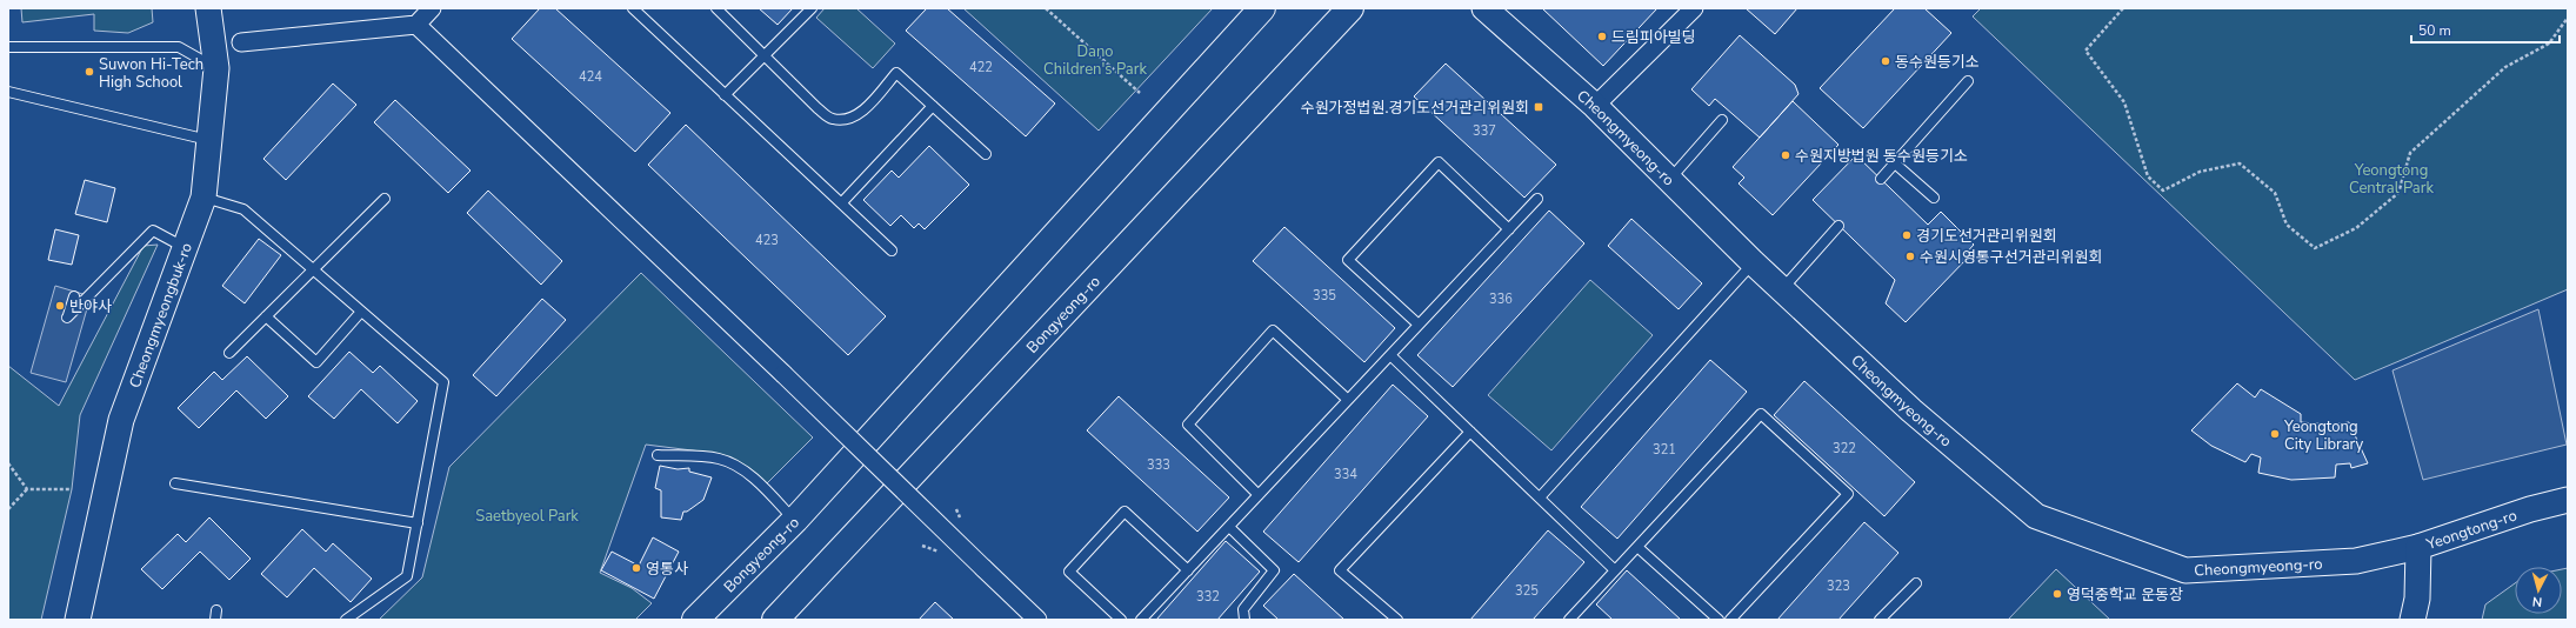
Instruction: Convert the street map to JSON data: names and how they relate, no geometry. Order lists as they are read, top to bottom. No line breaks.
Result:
{"streets":{"main road":["Bongyeong-ro"],"street":["Cheongmyeong-ro","Cheongmyeongbuk-ro","Yeongtong-ro"]},"crossings":[["Cheongmyeong-ro","Yeongtong-ro"]],"parks":["Dano Children's Park","Yeongtong Central Park","Saetbyeol Park"],"places":{"other":["드림피아빌딩","동수원등기소","Suwon Hi-Tech High School","수원지방법원 동수원등기소","경기도선거관리위원회","수원시영통구선거관리위원회","반야사","Yeongtong City Library","영통사","영덕중학교 운동장"],"transit":["수원가정법원.경기도선거관리위원회"]},"house_numbers":["422","424","337","423","335","336","322","321","333","334","323","325","332"],"scale_bar":"50 m","north":"bottom"}
